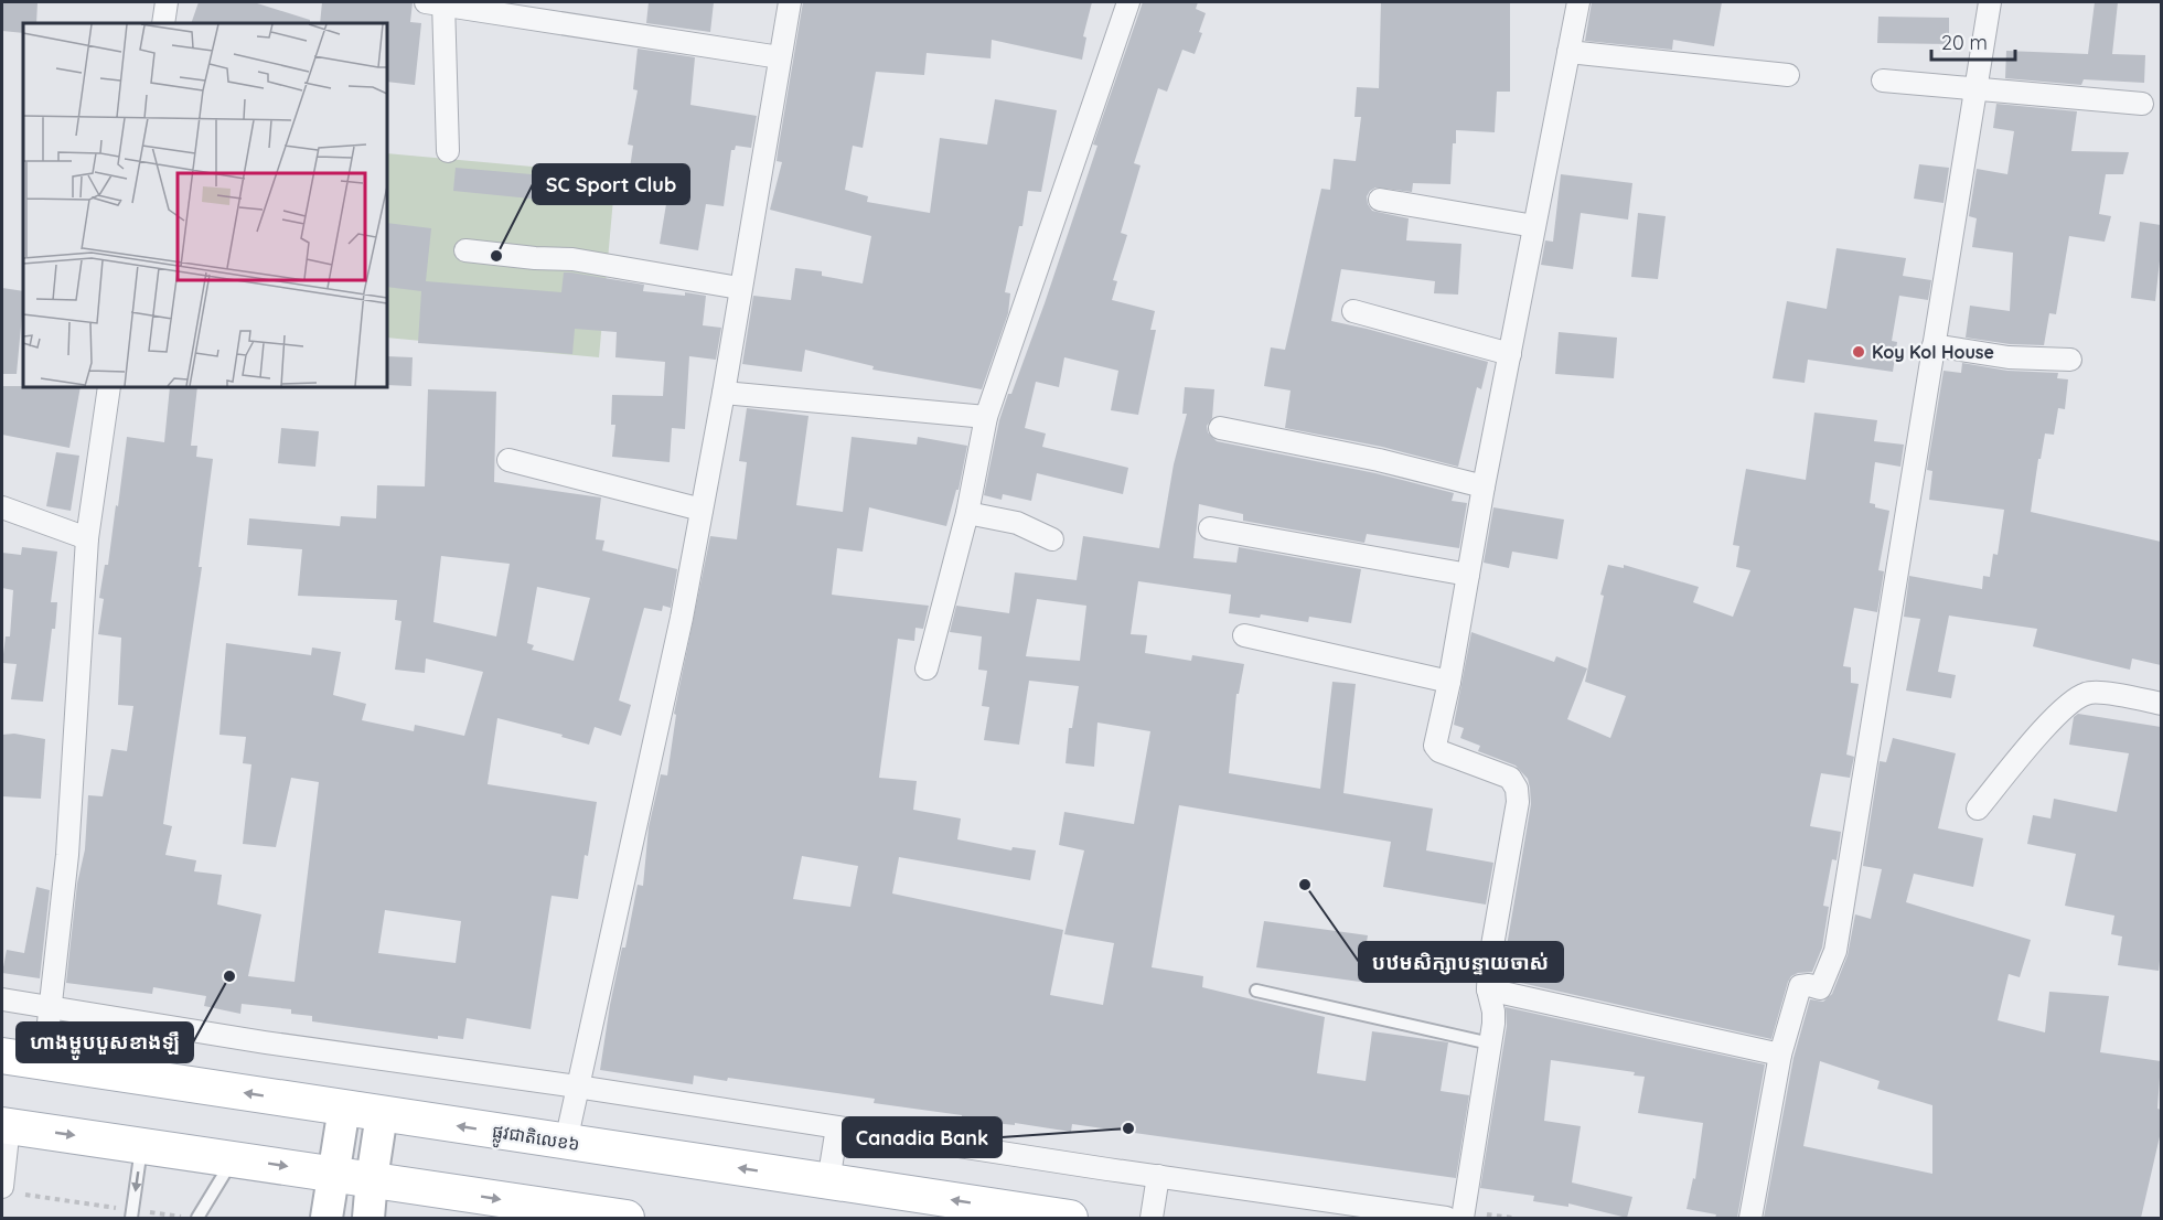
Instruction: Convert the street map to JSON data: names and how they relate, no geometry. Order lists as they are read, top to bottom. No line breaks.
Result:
{"streets":{"main road":["ផ្លូវជាតិលេខ៦"]},"places":["SC Sport Club","Koy Kol House","បឋមសិក្សាបន្ទាយចាស់","ហាងម្ហូបបួសខាងឡឹ","Canadia Bank"],"scale_bar":"20 m"}
